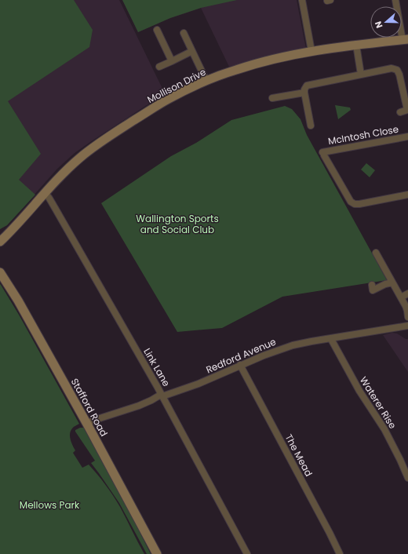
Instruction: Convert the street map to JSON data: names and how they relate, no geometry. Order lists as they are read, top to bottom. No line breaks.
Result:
{"streets":{"main road":["Mollison Drive","Stafford Road"],"street":["McIntosh Close","Redford Avenue","Link Lane","Waterer Rise","The Mead"]},"crossings":[["Mollison Drive","Link Lane"],["Redford Avenue","Link Lane"],["Redford Avenue","Waterer Rise"],["Redford Avenue","Stafford Road"],["Redford Avenue","The Mead"]],"parks":["Wallington Sports and Social Club","Mellows Park"],"north":"left"}
